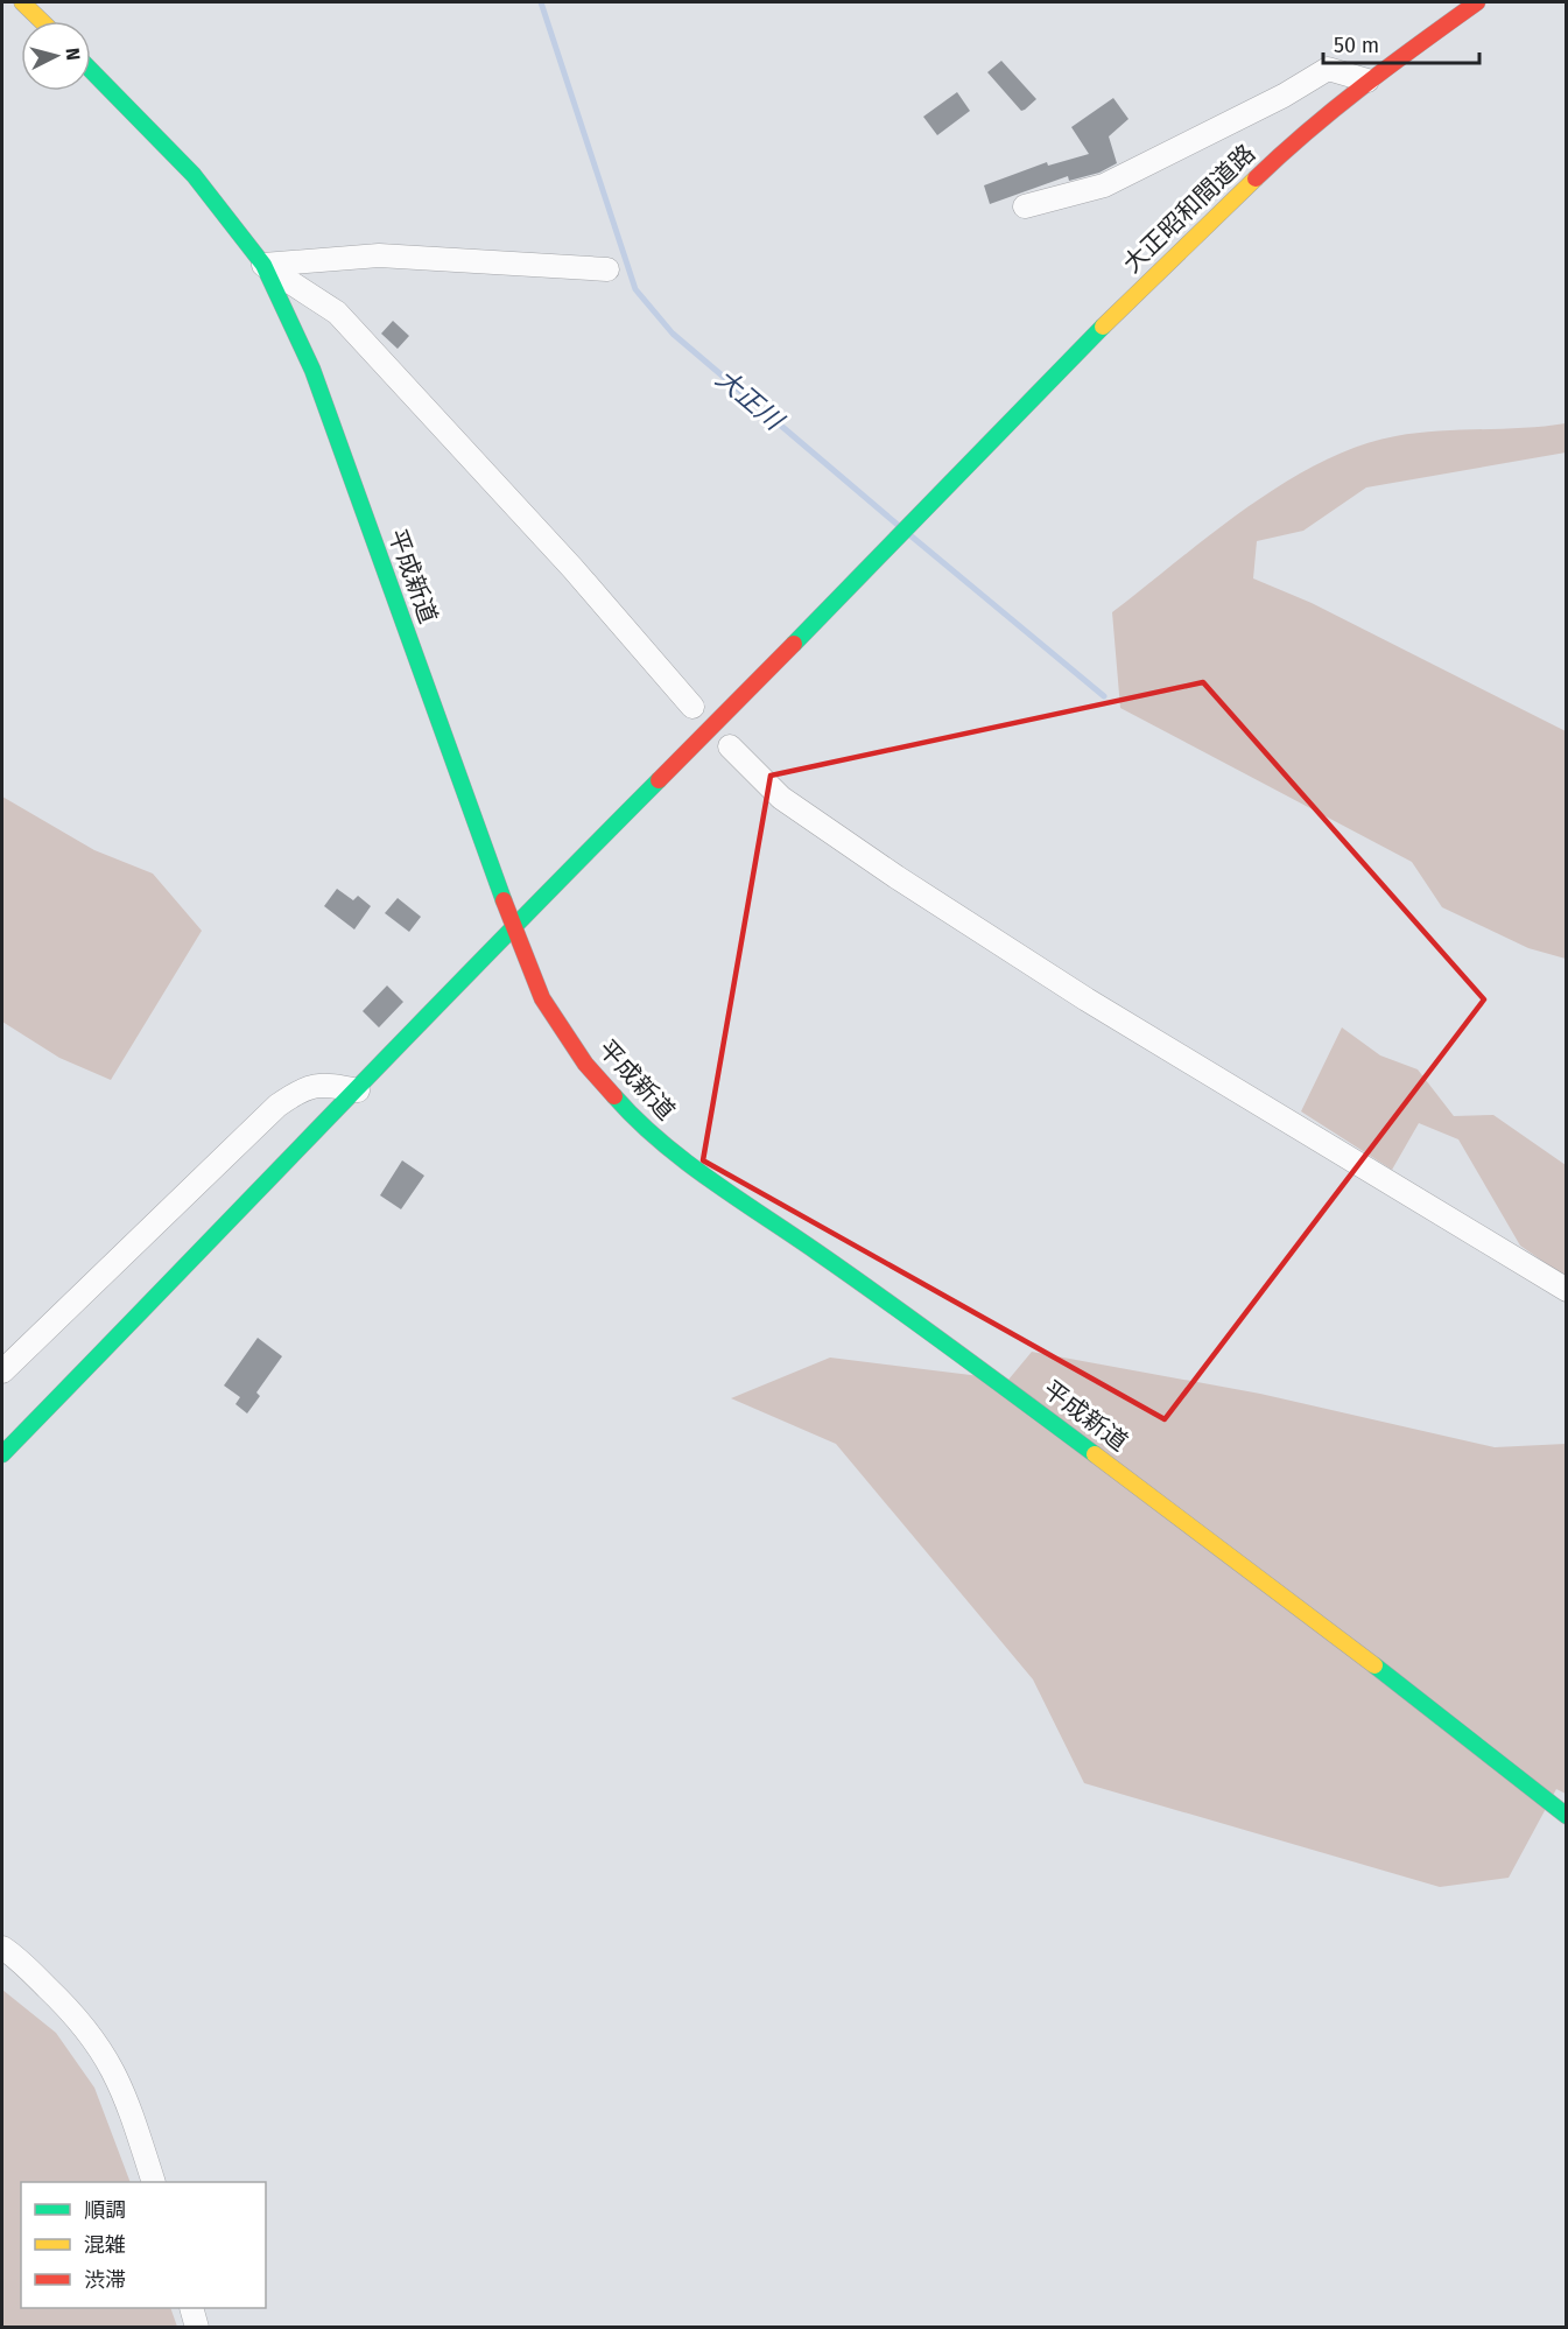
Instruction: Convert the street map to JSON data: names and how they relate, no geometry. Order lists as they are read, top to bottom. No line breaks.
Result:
{"streets":{"street":["大正昭和間道路","平成新道"]},"crossings":[["大正昭和間道路","平成新道"]],"water":["大正川"],"legend":["順調","混雑","渋滞"],"scale_bar":"50 m","north":"right"}
